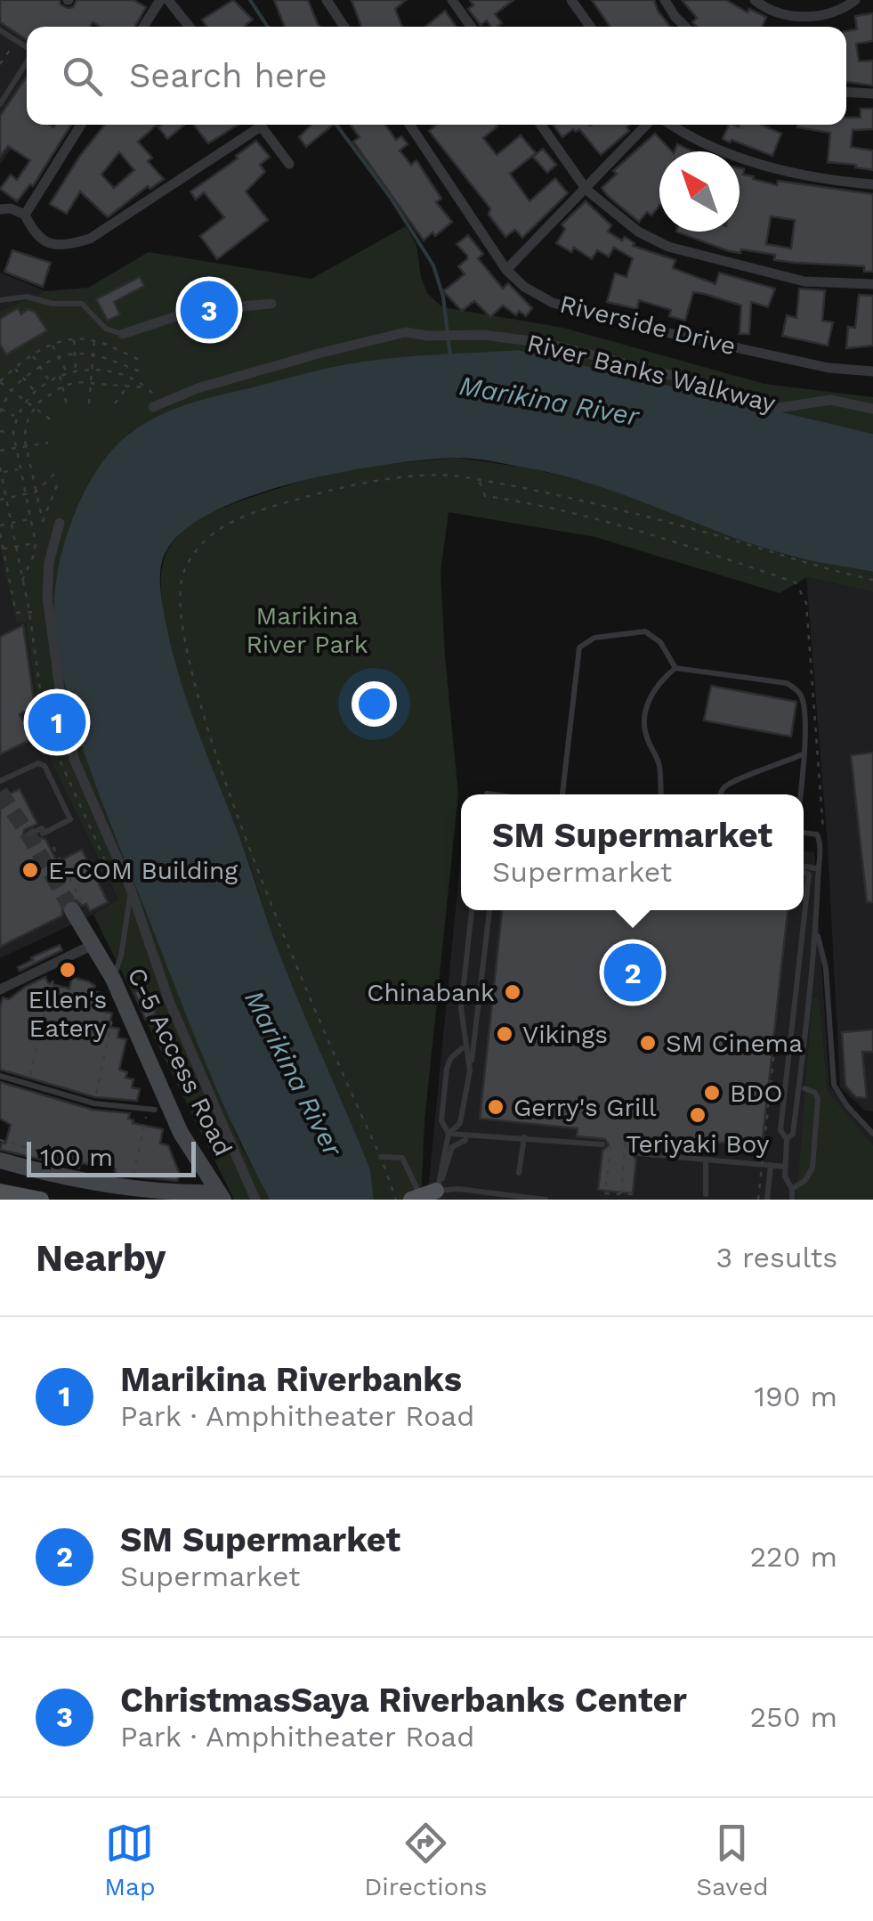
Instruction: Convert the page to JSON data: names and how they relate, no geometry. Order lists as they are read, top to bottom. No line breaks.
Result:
{"streets":{"street":["Riverside Drive","River Banks Walkway","C-5 Access Road"]},"water":["Marikina River"],"parks":["Marikina River Park"],"places":["E-COM Building","Ellen's Eatery","Chinabank","Vikings","SM Cinema","BDO","Gerry's Grill","Teriyaki Boy"],"scale_bar":"100 m","north":"top left","page":{"search":"Search here","pins":["3","1","2"],"popup":["SM Supermarket","Supermarket"],"scale":"100 m","heading":["Nearby","3 results"],"list":[{"mark":"1","name":"Marikina Riverbanks","note":"Park · Amphitheater Road","value":"190 m"},{"mark":"2","name":"SM Supermarket","note":"Supermarket","value":"220 m"},{"mark":"3","name":"ChristmasSaya Riverbanks Center","note":"Park · Amphitheater Road","value":"250 m"}],"nav":["Map","Directions","Saved"]}}
